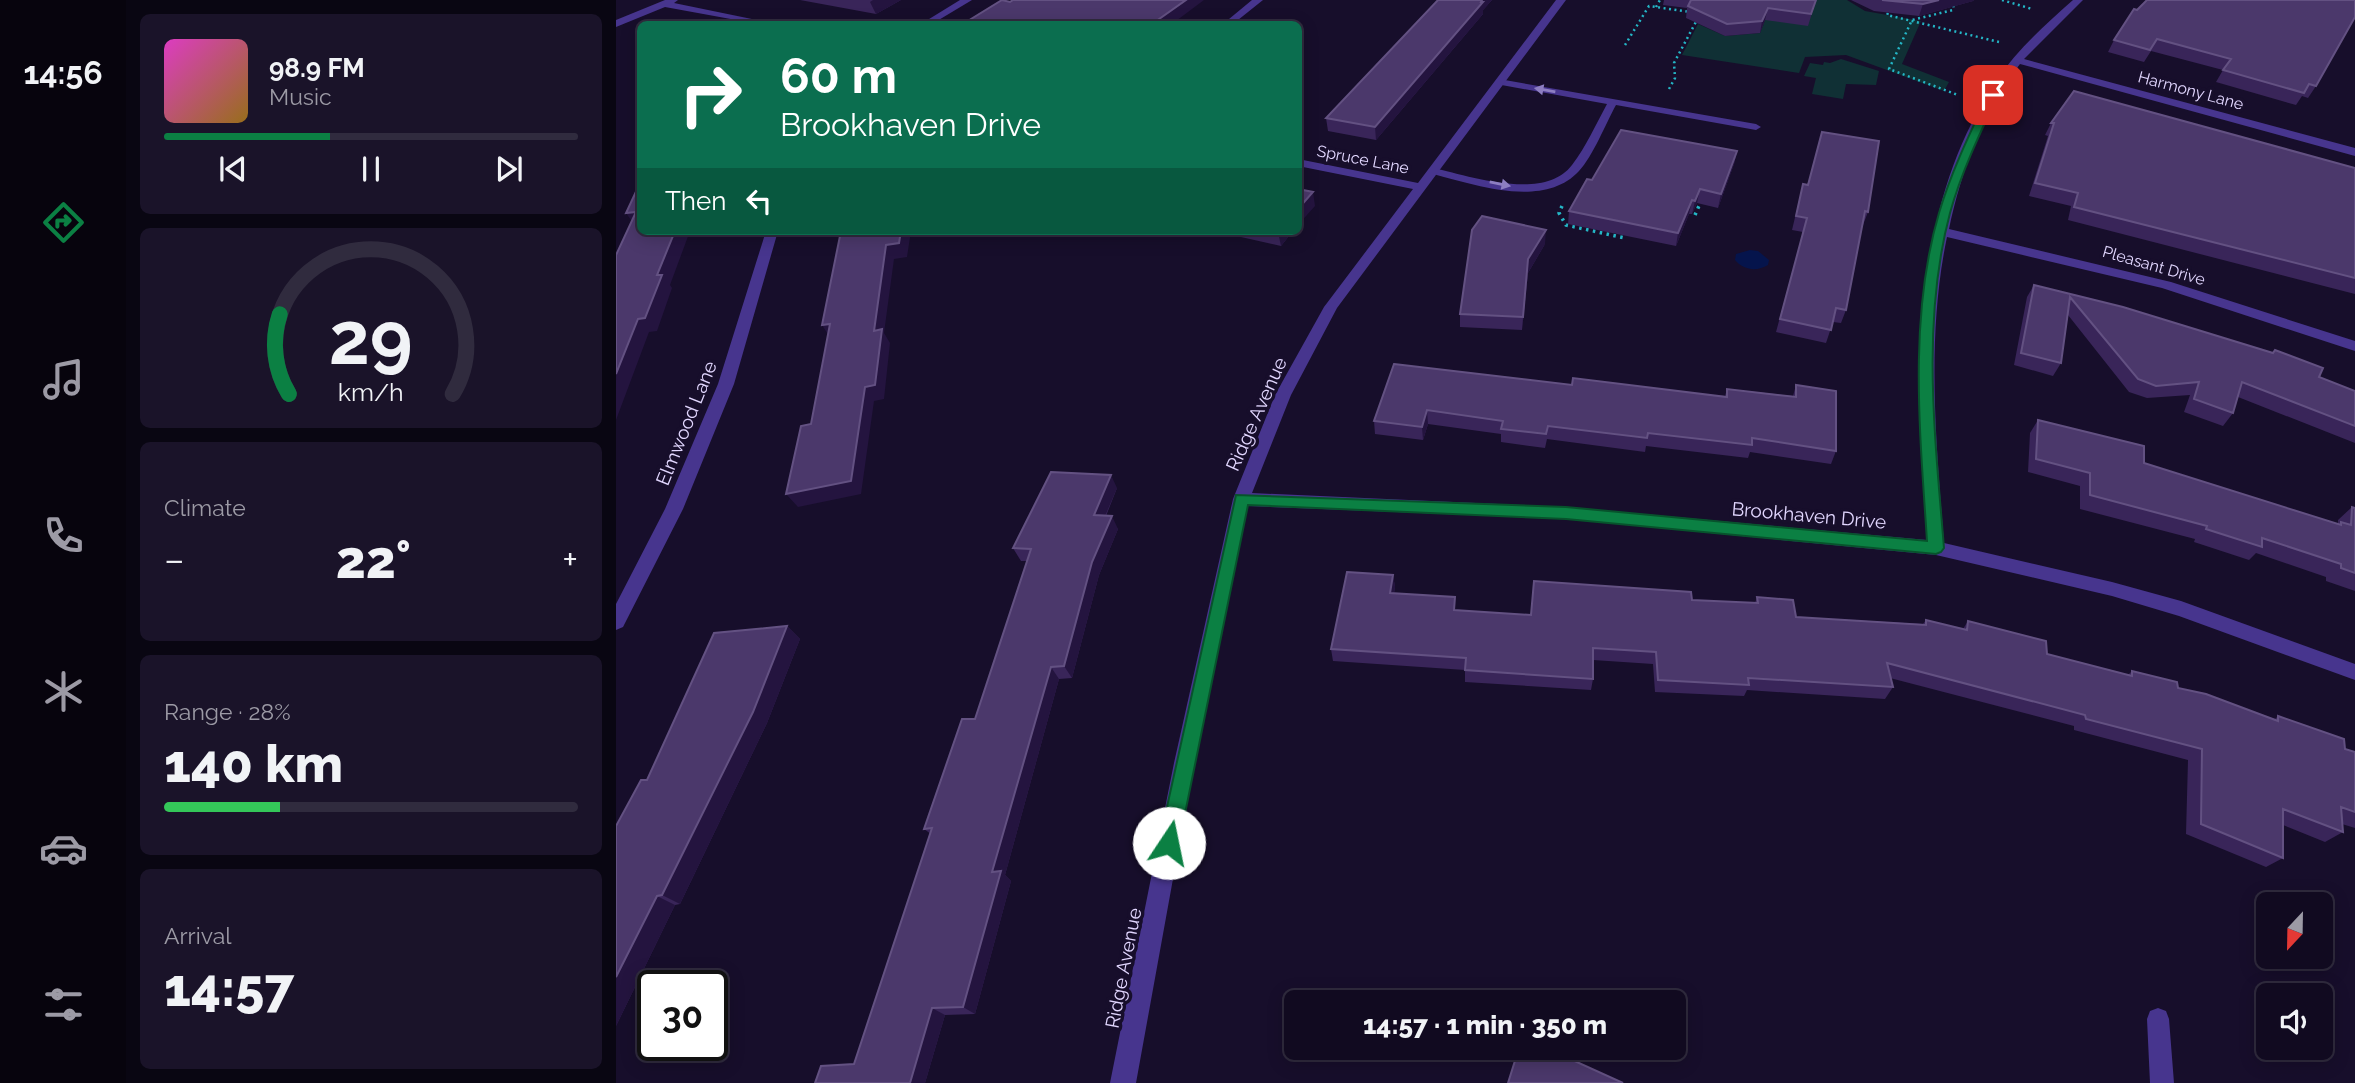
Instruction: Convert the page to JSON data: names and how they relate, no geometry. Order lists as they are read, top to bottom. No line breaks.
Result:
{"streets":{"street":["Harmony Lane","Spruce Lane","Pleasant Drive","Ridge Avenue","Elmwood Lane","Brookhaven Drive"]},"crossings":[["Spruce Lane","Ridge Avenue"],["Ridge Avenue","Brookhaven Drive"]],"north":"bottom","page":{"tabs":"14:56","turn":["60 m","Brookhaven Drive"],"song":["98.9 FM","Music"],"then":"Then","tile":["Climate",["Range · 28%","140 km"],["Arrival","14:57"]],"heat":["−","22°","+"],"limit":"30","trip":"14:57 · 1 min · 350 m","gauge":["29","km/h"]}}
